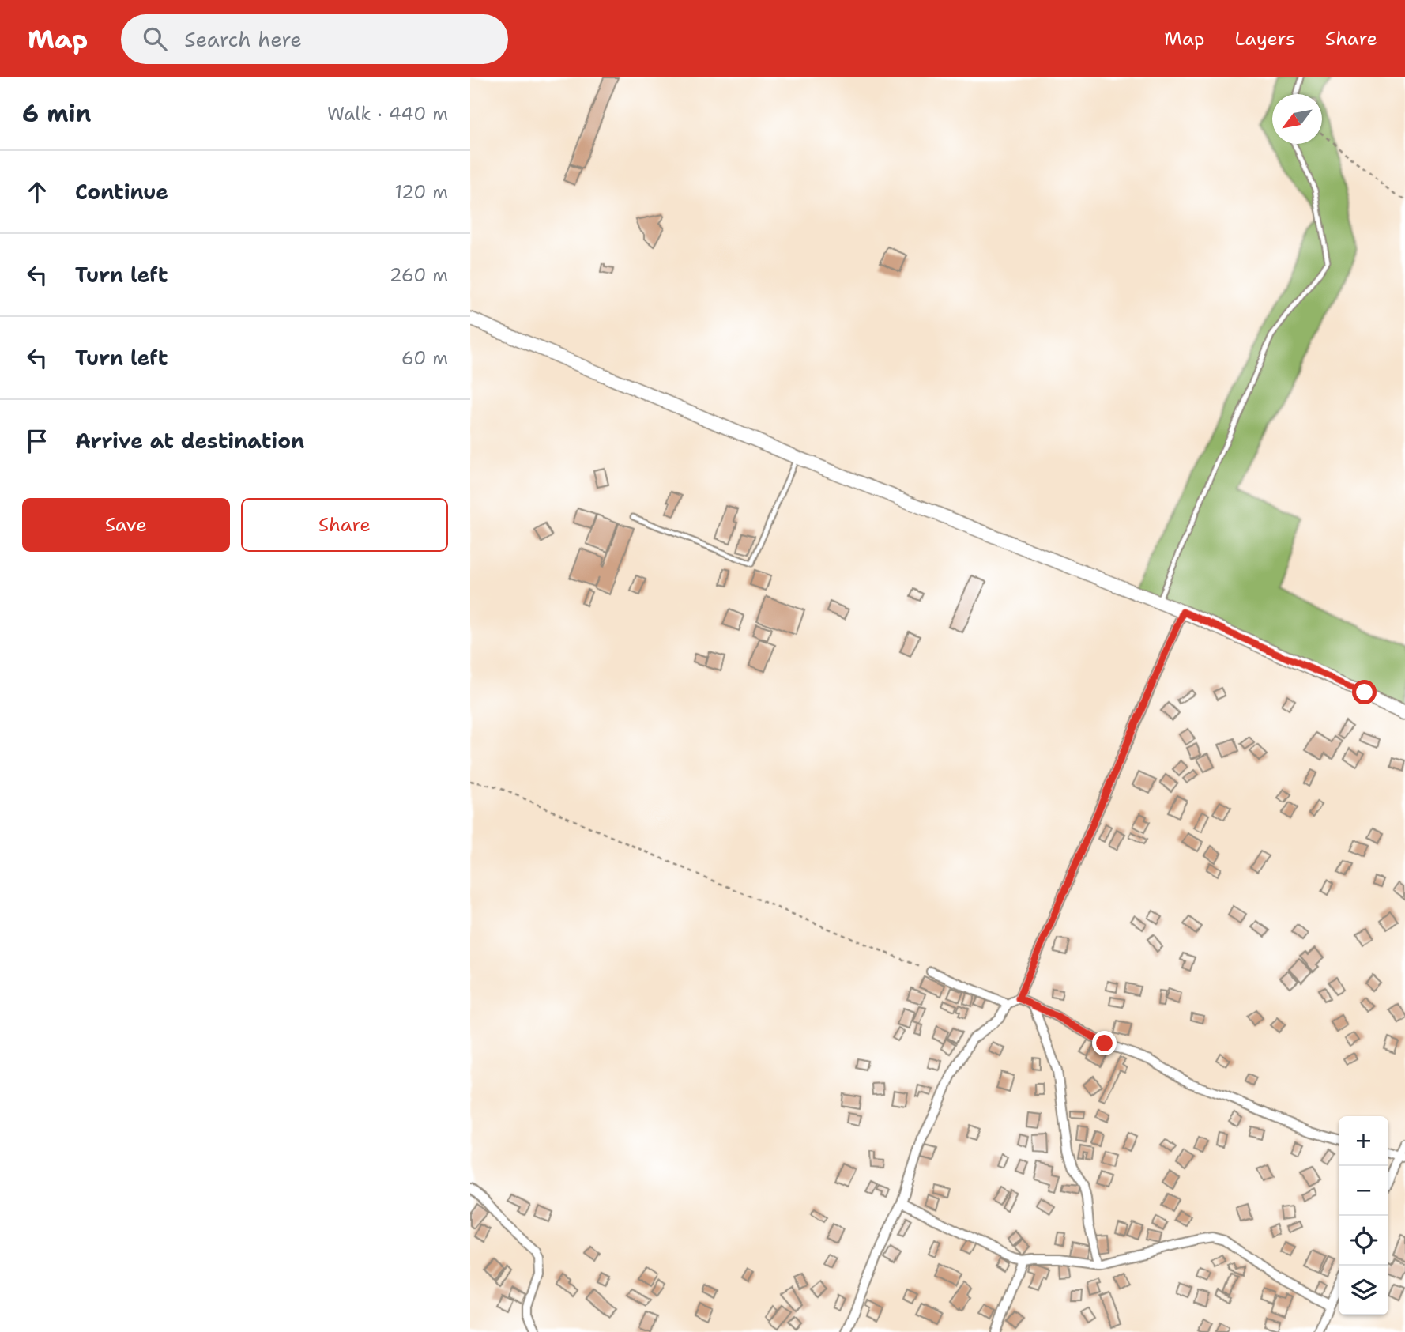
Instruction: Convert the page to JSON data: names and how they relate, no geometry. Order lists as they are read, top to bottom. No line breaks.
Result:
{"north":"bottom left","page":{"header":"Map","search":"Search here","nav":["Map","Layers","Share"],"heading":["6 min","Walk · 440 m"],"list":[["Continue","120 m"],["Turn left","260 m"],["Turn left","60 m"],"Arrive at destination"],"buttons":["Save","Share"],"map_buttons":["+","−"]}}
